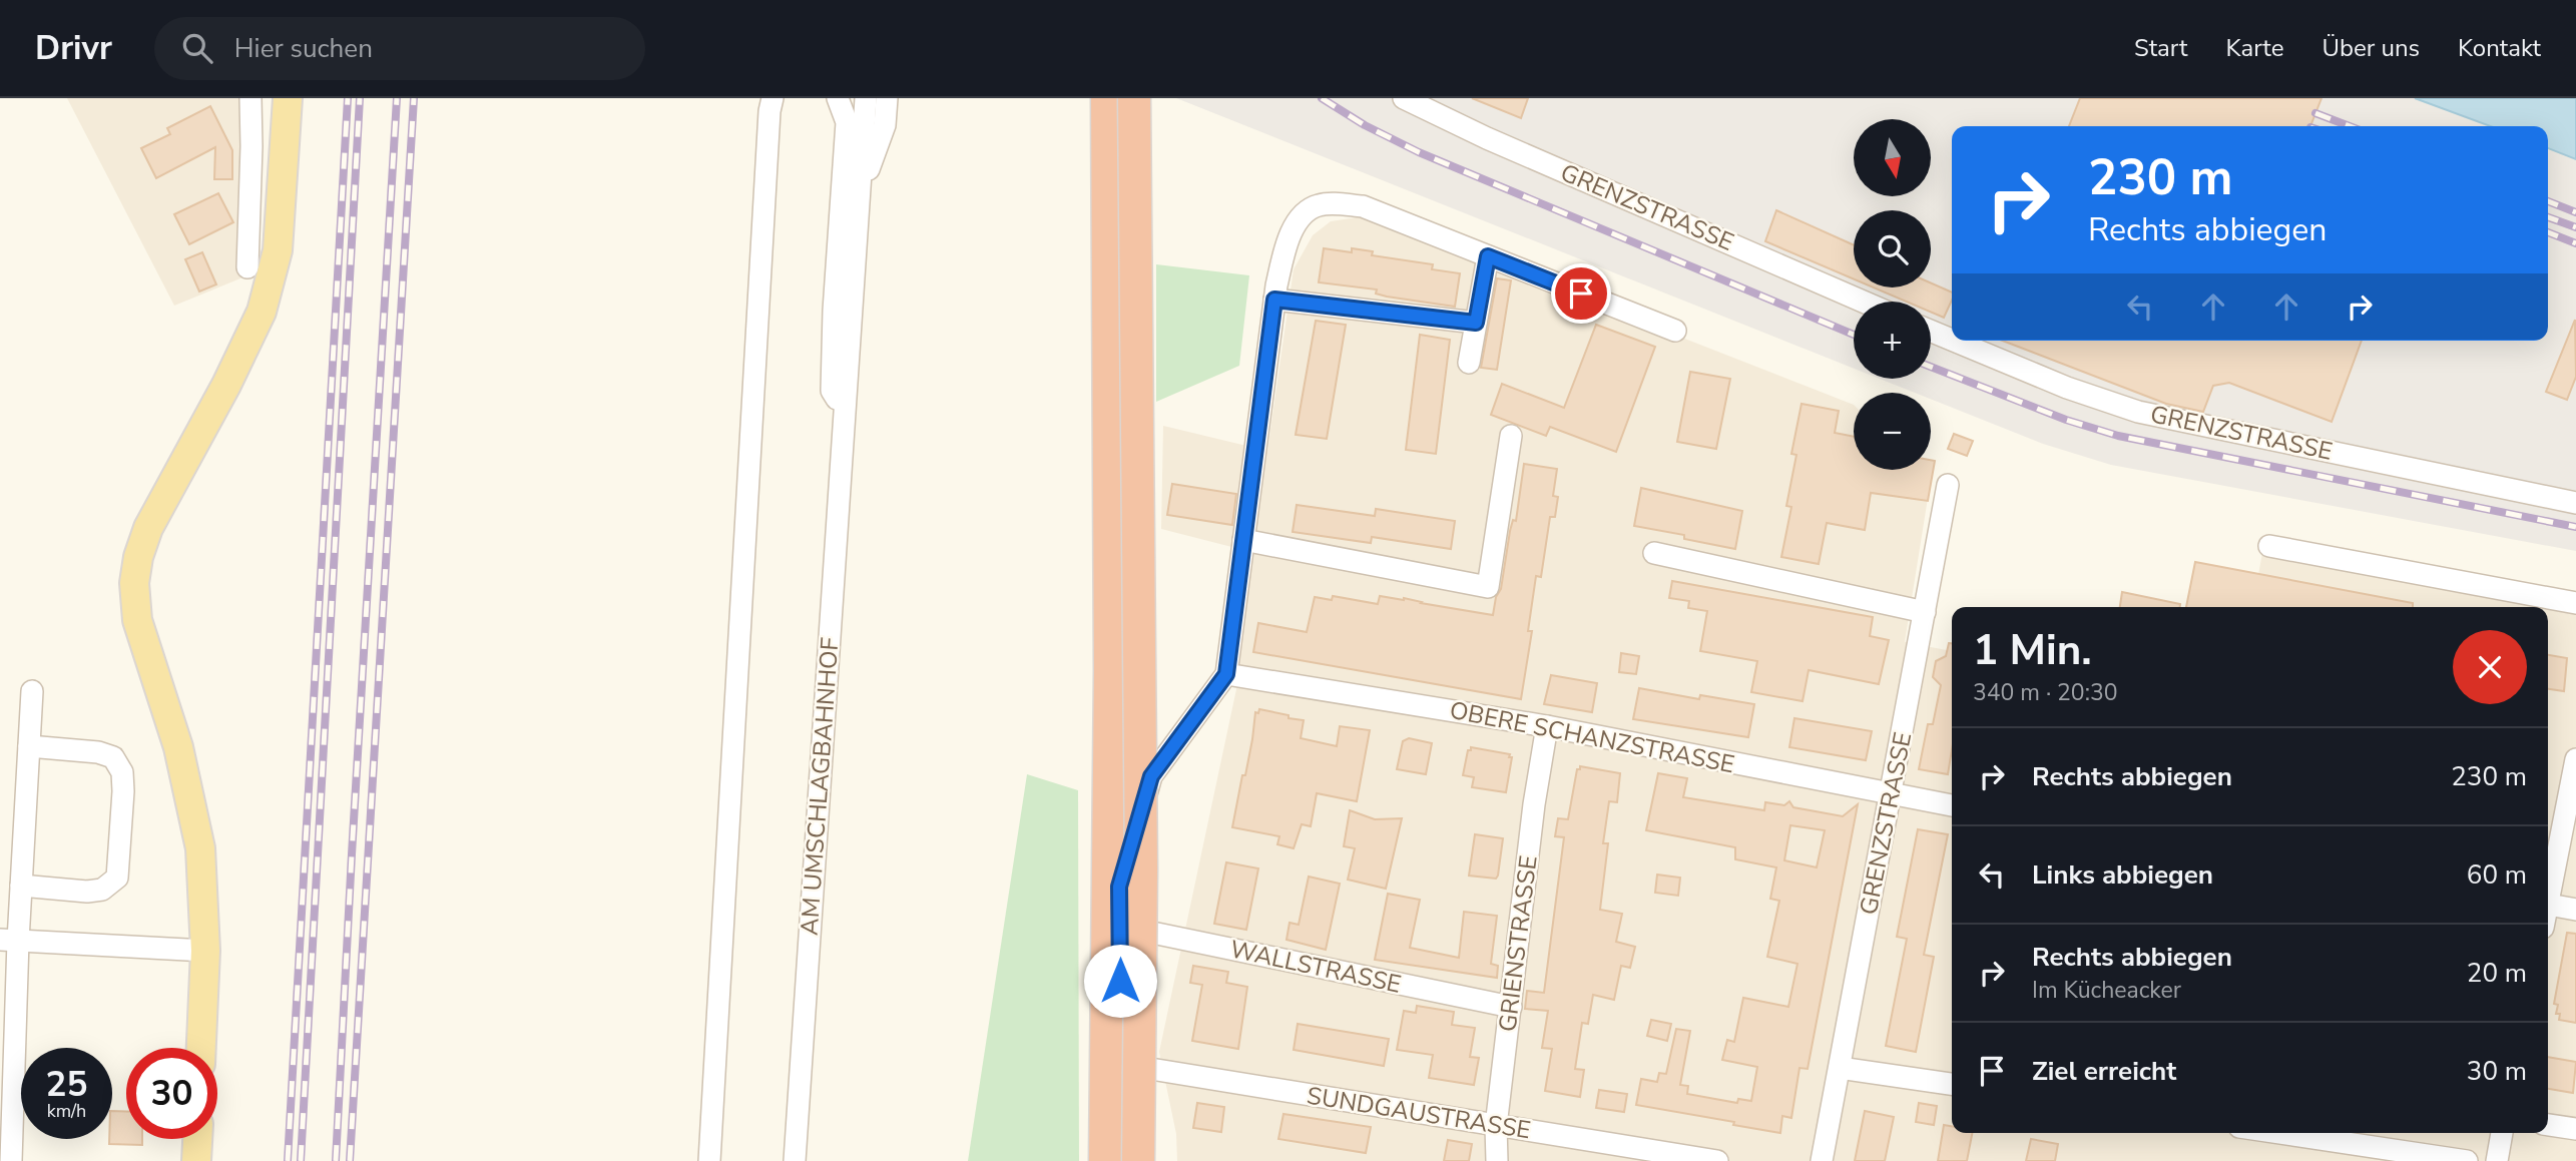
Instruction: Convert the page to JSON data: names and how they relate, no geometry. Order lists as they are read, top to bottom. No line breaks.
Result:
{"streets":{"street":["GRENZSTRASSE","OBERE SCHANZSTRASSE","AM UMSCHLAGBAHNHOF","GRIENSTRASSE","WALLSTRASSE","SUNDGAUSTRASSE"]},"crossings":[["GRENZSTRASSE","OBERE SCHANZSTRASSE"],["OBERE SCHANZSTRASSE","GRIENSTRASSE"],["GRIENSTRASSE","WALLSTRASSE"],["GRIENSTRASSE","SUNDGAUSTRASSE"]],"north":"bottom","page":{"header":"Drivr","search":"Hier suchen","nav":["Start","Karte","Über uns","Kontakt"],"map_buttons":["+","−"],"turn":["230 m","Rechts abbiegen"],"heading":["1 Min.","340 m · 20:30"],"list":[{"name":"Rechts abbiegen","value":"230 m"},{"name":"Links abbiegen","value":"60 m"},{"name":"Rechts abbiegen","note":"Im Kücheacker","value":"20 m"},{"name":"Ziel erreicht","value":"30 m"}],"speed":"25 km/h","limit":"30"}}
